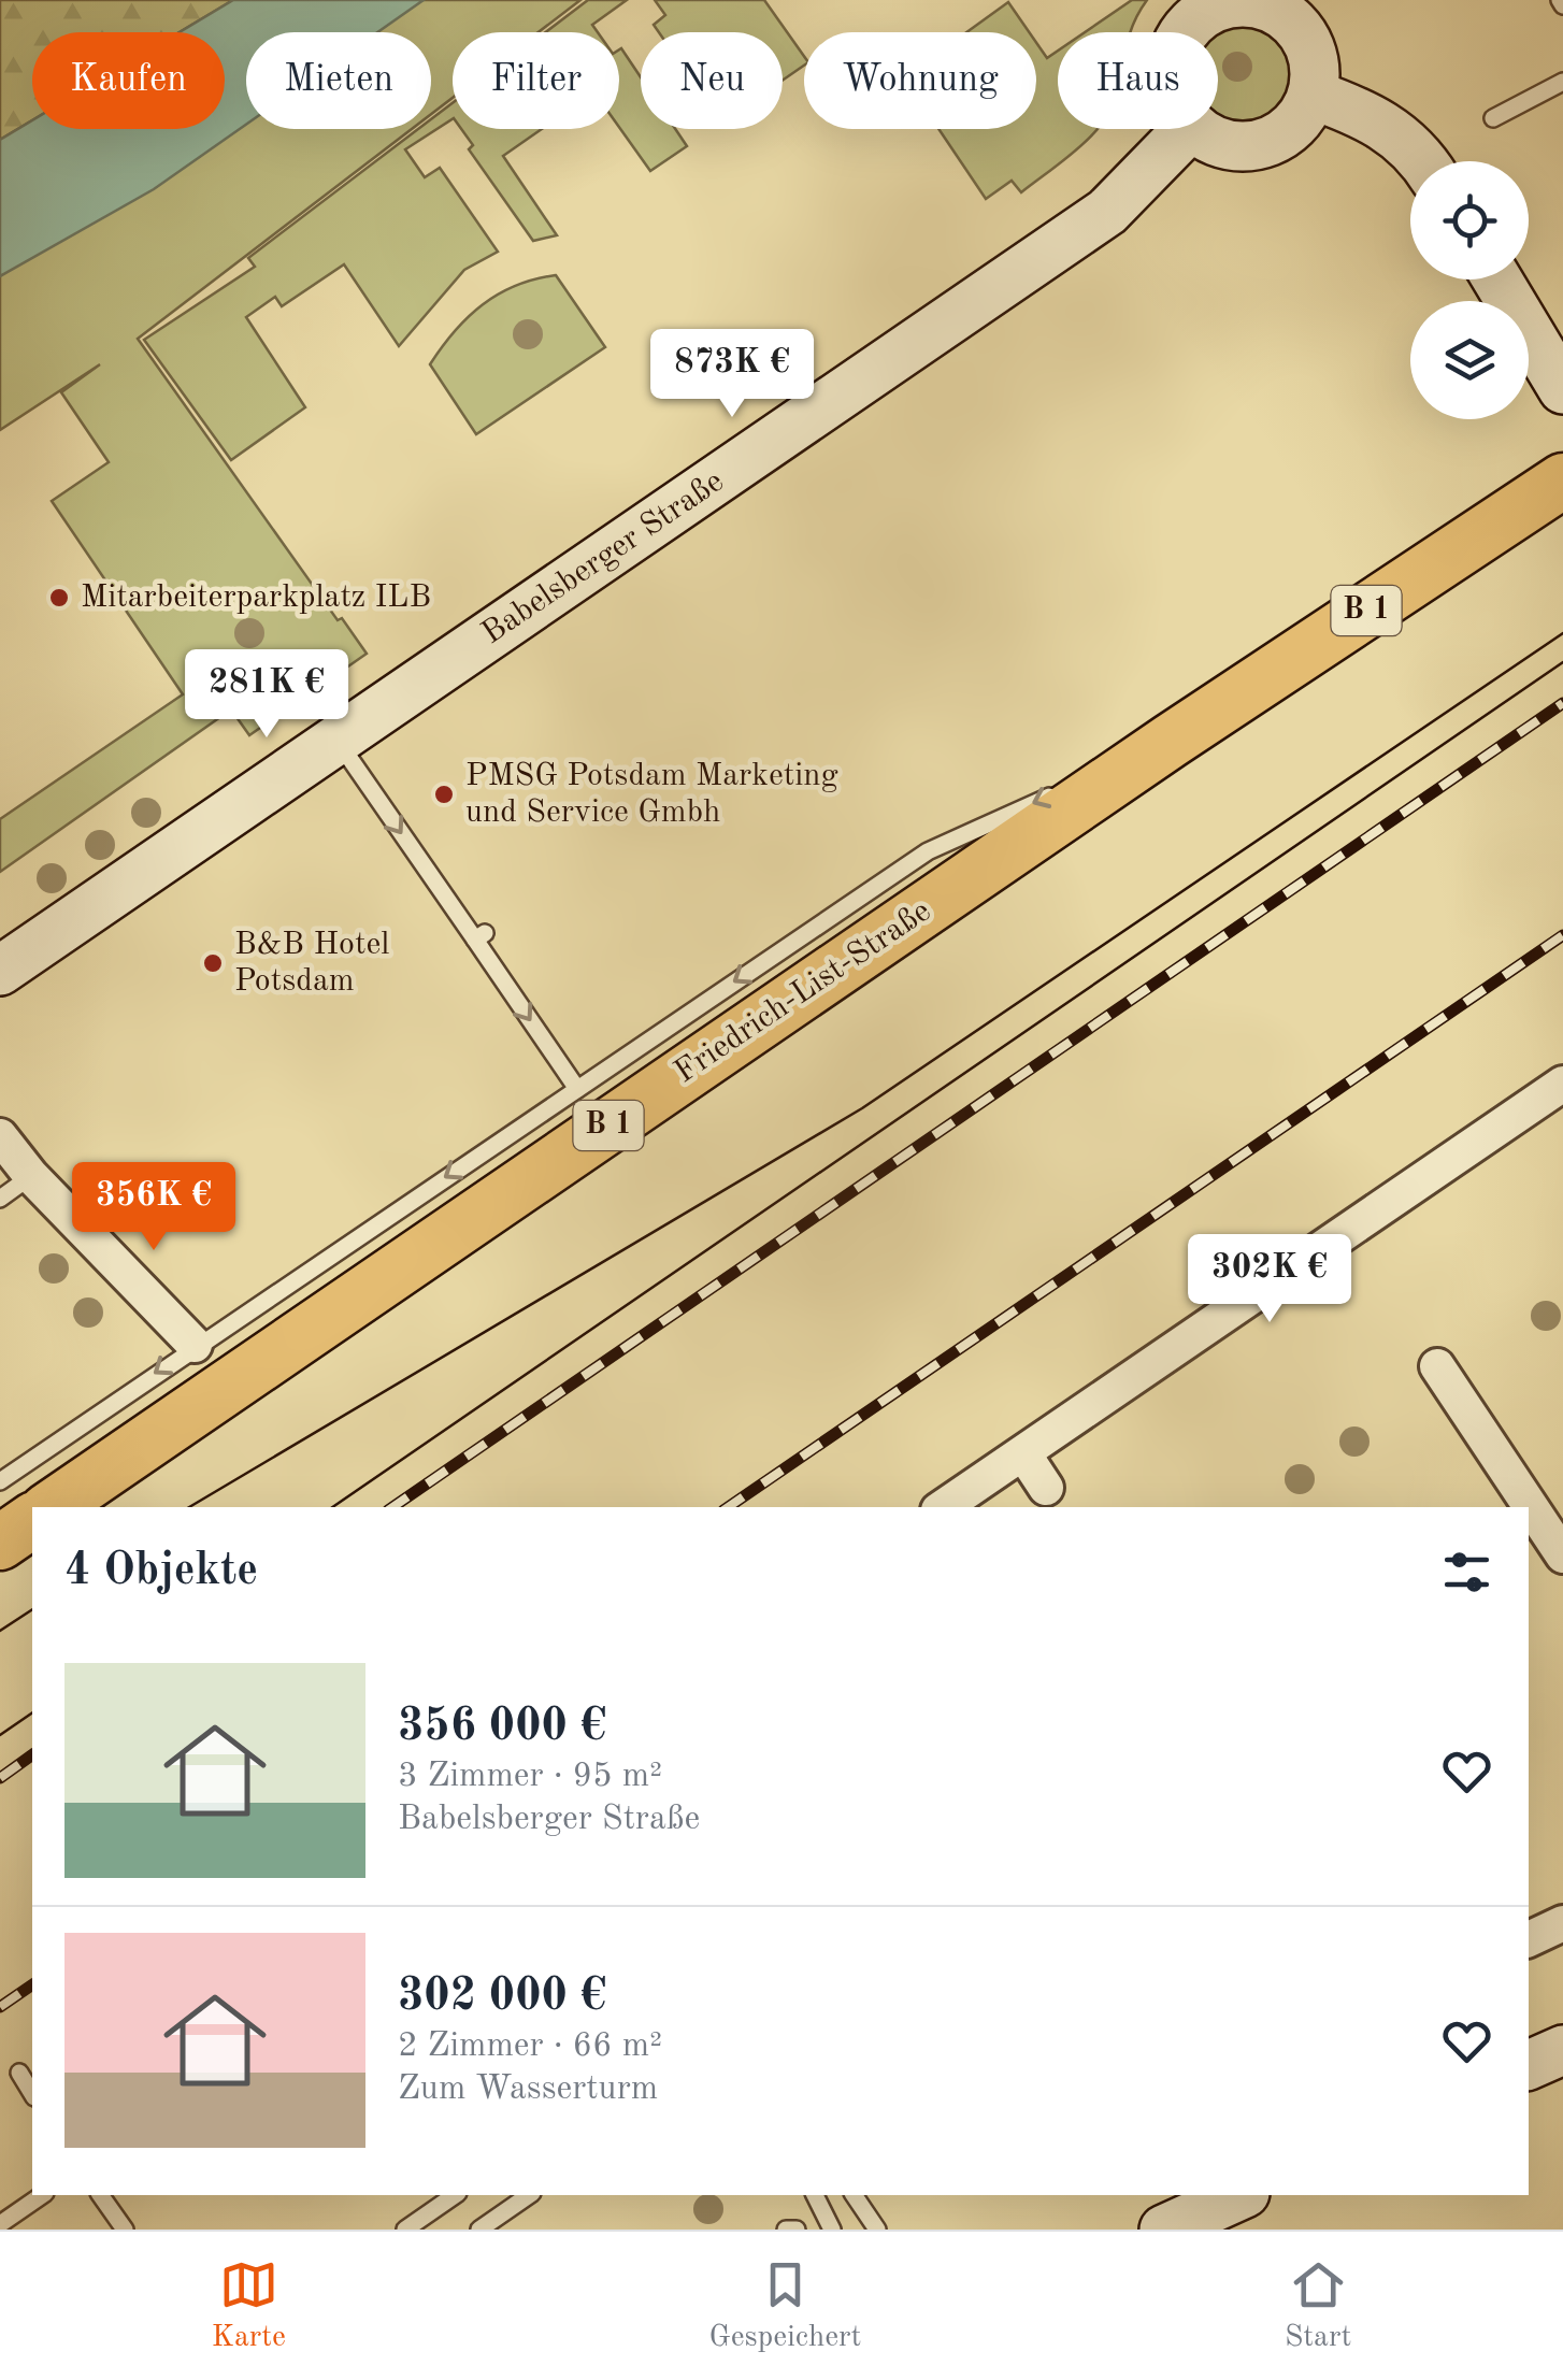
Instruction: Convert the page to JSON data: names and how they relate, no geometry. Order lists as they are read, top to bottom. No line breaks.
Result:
{"streets":{"main road":["B 1","Friedrich-List-Straße"],"street":["Babelsberger Straße"]},"places":["Mitarbeiterparkplatz ILB","PMSG Potsdam Marketing und Service Gmbh","B&B Hotel Potsdam"],"page":{"chip":["Kaufen","Mieten","Filter","Neu","Wohnung","Haus"],"price":["873K €","281K €","356K €","302K €"],"heading":"4 Objekte","list":[{"name":"356 000 €","note":"3 Zimmer · 95 m² · Babelsberger Straße"},{"name":"302 000 €","note":"2 Zimmer · 66 m² · Zum Wasserturm"}],"tabs":["Karte","Gespeichert","Start"]}}
